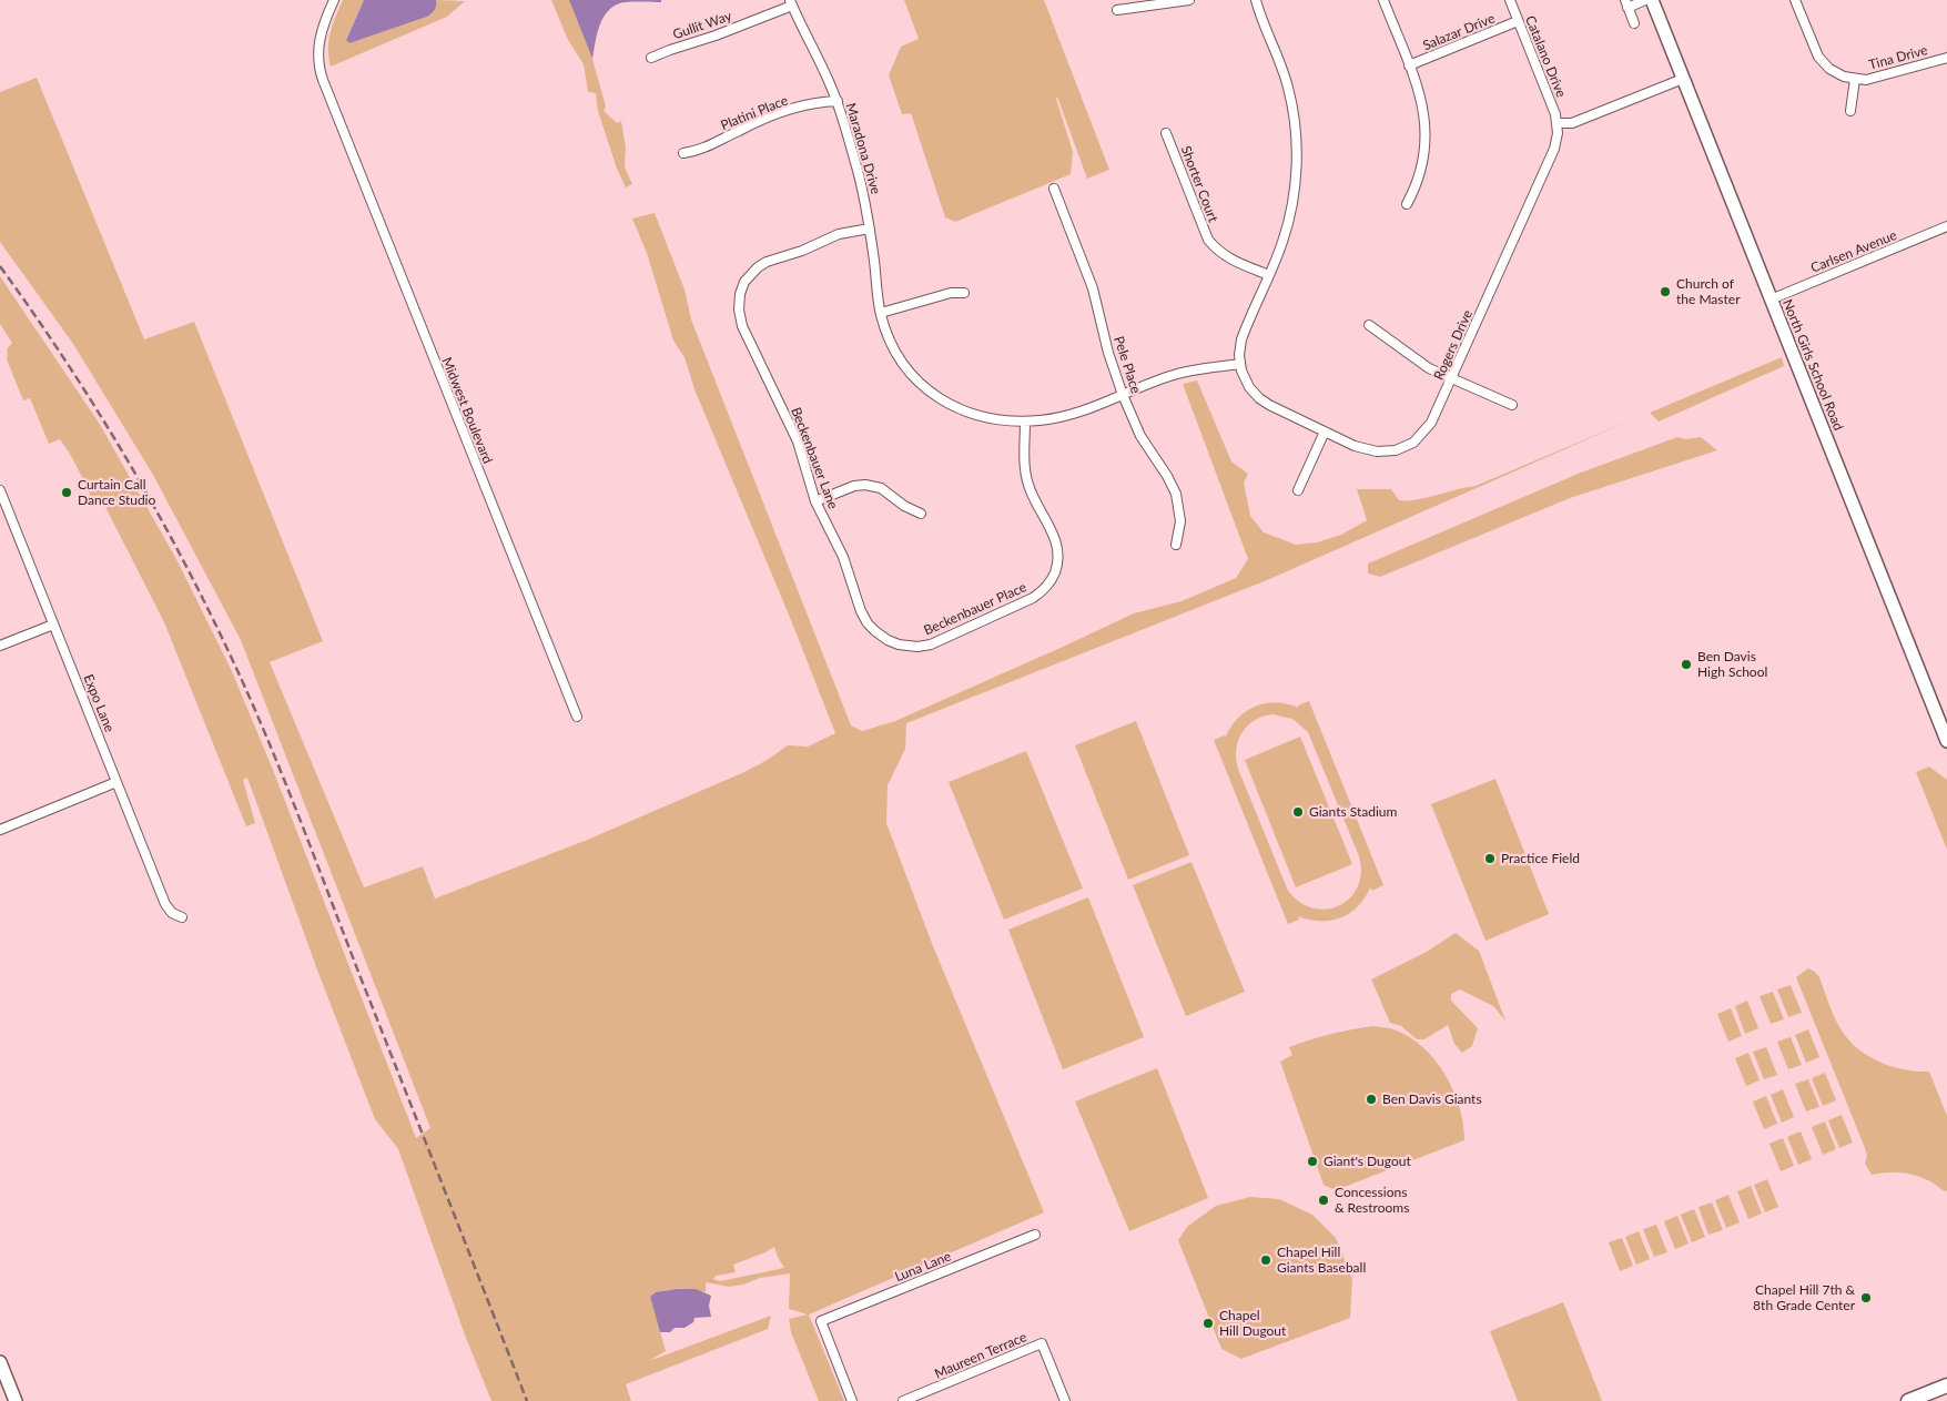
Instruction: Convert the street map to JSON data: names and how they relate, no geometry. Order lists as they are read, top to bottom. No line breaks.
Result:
{"streets":{"main road":["North Girls School Road"],"street":["Gullit Way","Salazar Drive","Catalano Drive","Tina Drive","Platini Place","Maradona Drive","Shorter Court","Carlsen Avenue","Rogers Drive","Pele Place","Midwest Boulevard","Beckenbauer Lane","Beckenbauer Place","Expo Lane","Luna Lane","Maureen Terrace"]},"crossings":[["Gullit Way","Maradona Drive"],["Salazar Drive","Catalano Drive"],["Catalano Drive","Rogers Drive"],["Platini Place","Maradona Drive"],["Maradona Drive","Rogers Drive"],["Maradona Drive","Pele Place"],["Maradona Drive","Beckenbauer Lane"],["Maradona Drive","Beckenbauer Place"],["Shorter Court","Rogers Drive"],["Carlsen Avenue","North Girls School Road"],["Beckenbauer Lane","Beckenbauer Place"]],"places":["Church of the Master","Curtain Call Dance Studio","Ben Davis High School","Giants Stadium","Practice Field","Ben Davis Giants","Giant's Dugout","Concessions & Restrooms","Chapel Hill Giants Baseball","Chapel Hill 7th & 8th Grade Center","Chapel Hill Dugout"]}
